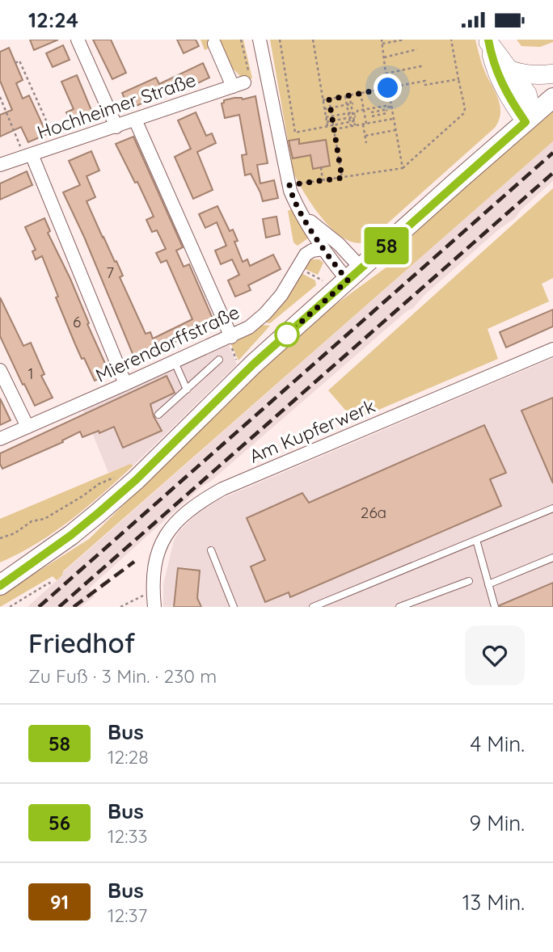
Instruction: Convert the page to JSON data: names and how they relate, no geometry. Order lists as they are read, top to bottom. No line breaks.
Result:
{"streets":{"street":["Hochheimer Straße","Mierendorffstraße","Am Kupferwerk"]},"lines":["bus line 58"],"house_numbers":["7","6","1","26a"],"page":{"status":"12:24","on_map":"58","heading":["Friedhof","Zu Fuß · 3 Min. · 230 m"],"list":[{"mark":"58","name":"Bus","note":"12:28","value":"4 Min."},{"mark":"56","name":"Bus","note":"12:33","value":"9 Min."},{"mark":"91","name":"Bus","note":"12:37","value":"13 Min."}]}}
